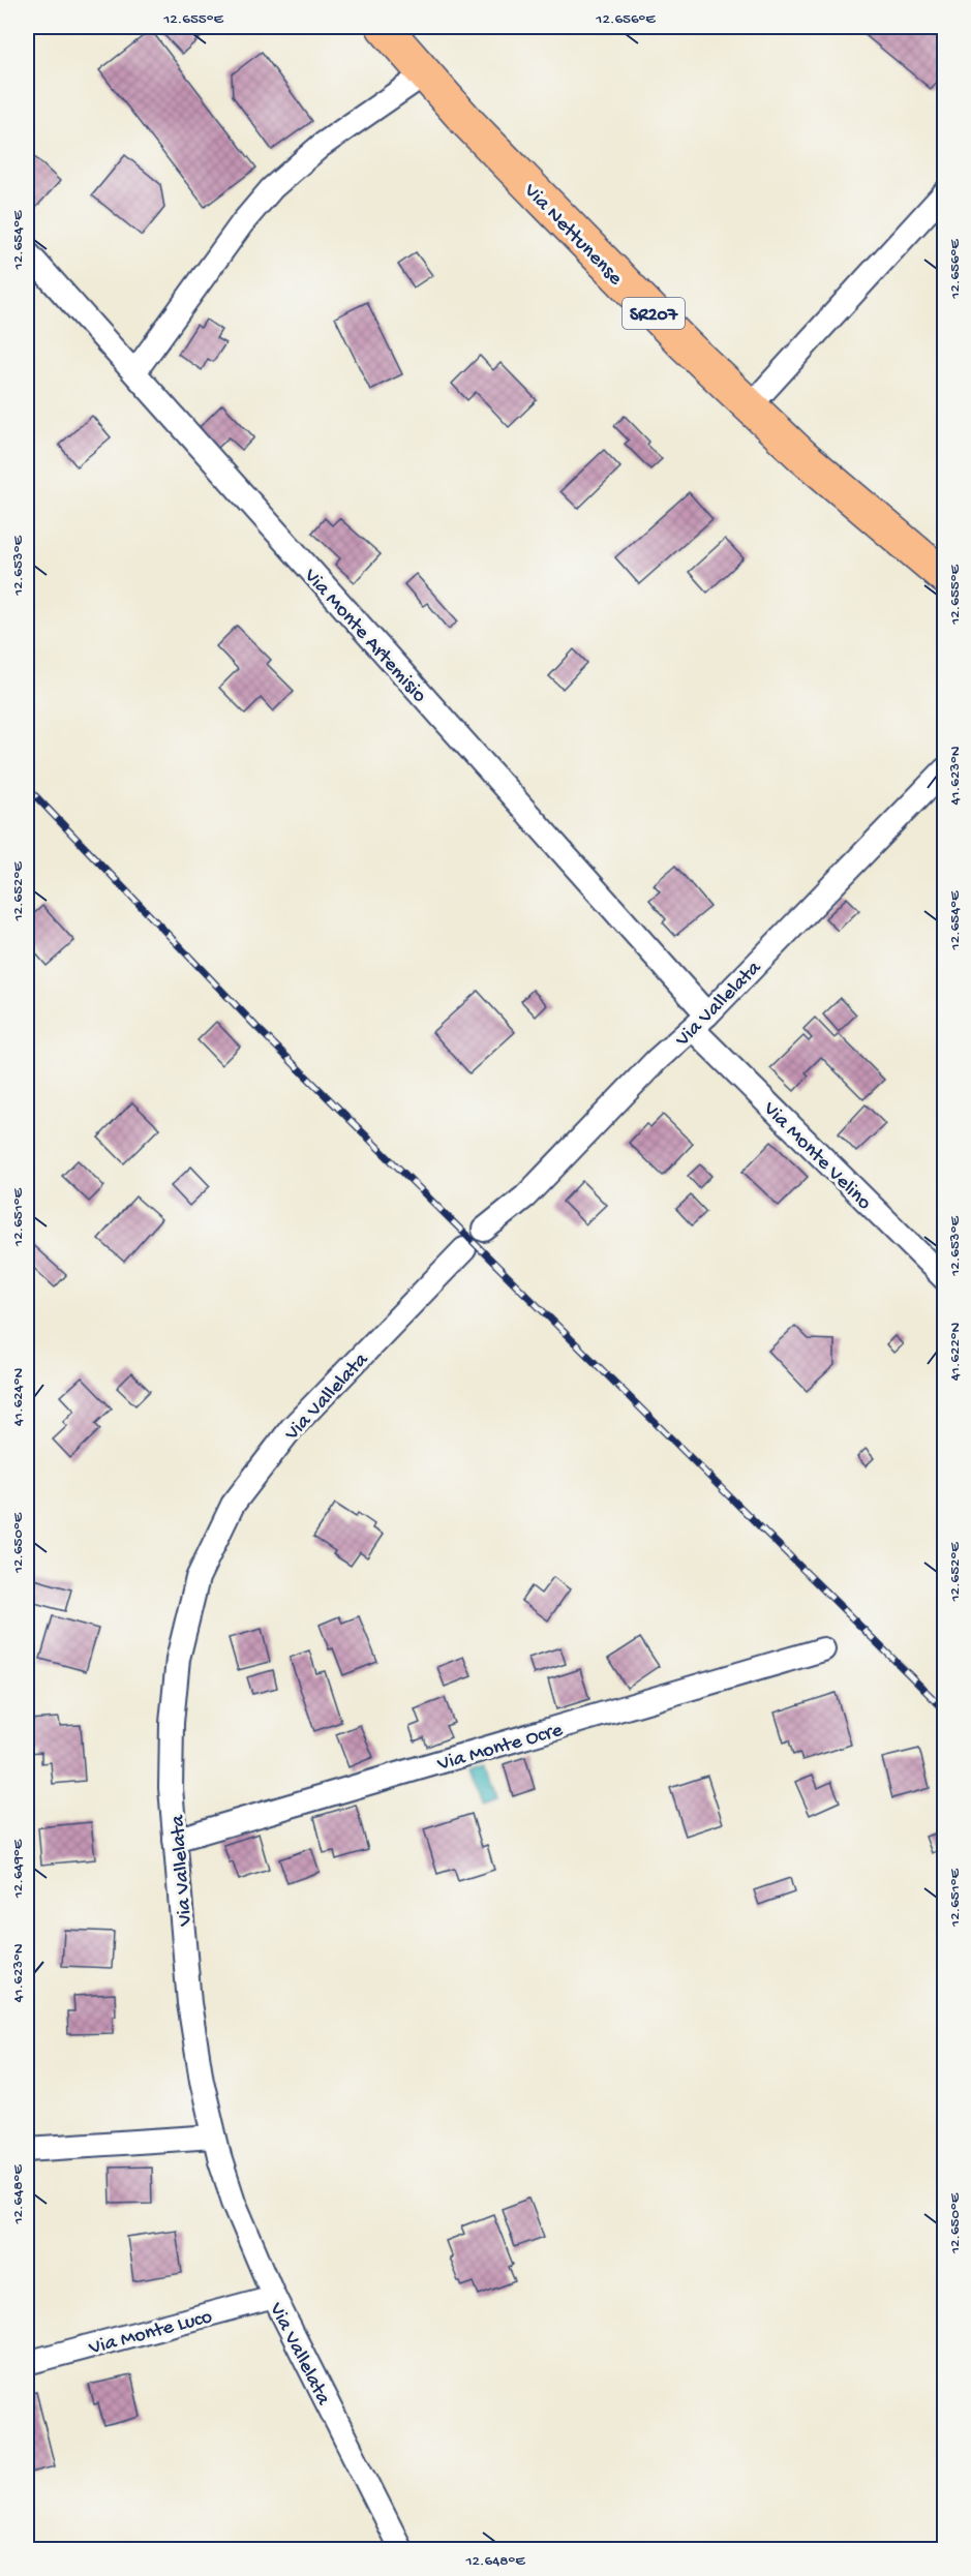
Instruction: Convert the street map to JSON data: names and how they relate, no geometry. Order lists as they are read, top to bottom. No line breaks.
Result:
{"streets":{"main road":["Via Nettunense","SR207"],"street":["Via Monte Artemisio","Via Vallelata","Via Monte Velino","Via Monte Ocre","Via Monte Luco"]},"crossings":[["Via Monte Artemisio","Via Vallelata"],["Via Monte Artemisio","Via Monte Velino"],["Via Vallelata","Via Monte Velino"],["Via Vallelata","Via Monte Ocre"],["Via Vallelata","Via Monte Luco"]],"coordinates":["12.655°E","12.656°E","12.654°E","12.653°E","41.623°N","12.652°E","12.651°E","41.622°N","41.624°N","12.650°E","12.649°E","12.648°E"]}
